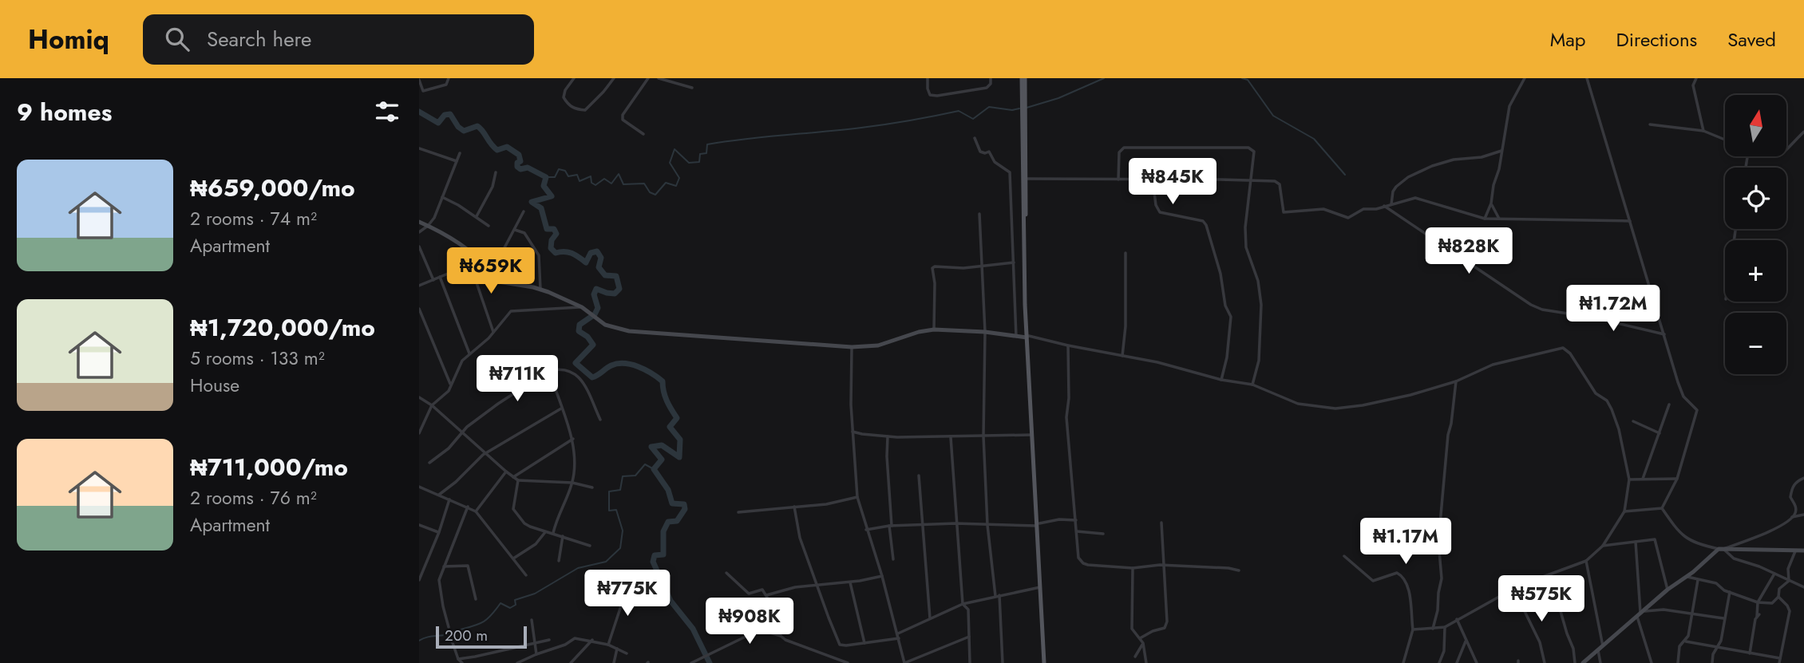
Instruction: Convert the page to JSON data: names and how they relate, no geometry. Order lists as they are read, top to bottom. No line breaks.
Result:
{"scale_bar":"200 m","north":"top","page":{"header":"Homiq","search":"Search here","nav":["Map","Directions","Saved"],"heading":"9 homes","map_buttons":["+","−"],"list":[{"name":"₦659,000/mo","note":"2 rooms · 74 m² · Apartment"},{"name":"₦1,720,000/mo","note":"5 rooms · 133 m² · House"},{"name":"₦711,000/mo","note":"2 rooms · 76 m² · Apartment"}],"price":["₦845K","₦828K","₦659K","₦1.72M","₦711K","₦1.17M","₦775K","₦575K","₦908K"],"scale":"200 m"}}
